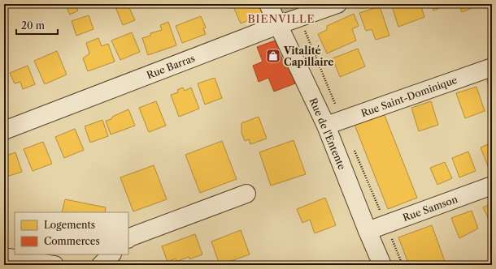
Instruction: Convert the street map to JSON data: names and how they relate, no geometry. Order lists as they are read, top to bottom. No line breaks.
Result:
{"streets":{"street":["Rue Barras","Rue Saint-Dominique","Rue de l'Entente","Rue Samson"]},"crossings":[["Rue Barras","Rue de l'Entente"],["Rue Saint-Dominique","Rue de l'Entente"],["Rue de l'Entente","Rue Samson"]],"districts":["BIENVILLE"],"places":{"shop":["Vitalité Capillaire"]},"legend":["Logements","Commerces"],"scale_bar":"20 m"}
